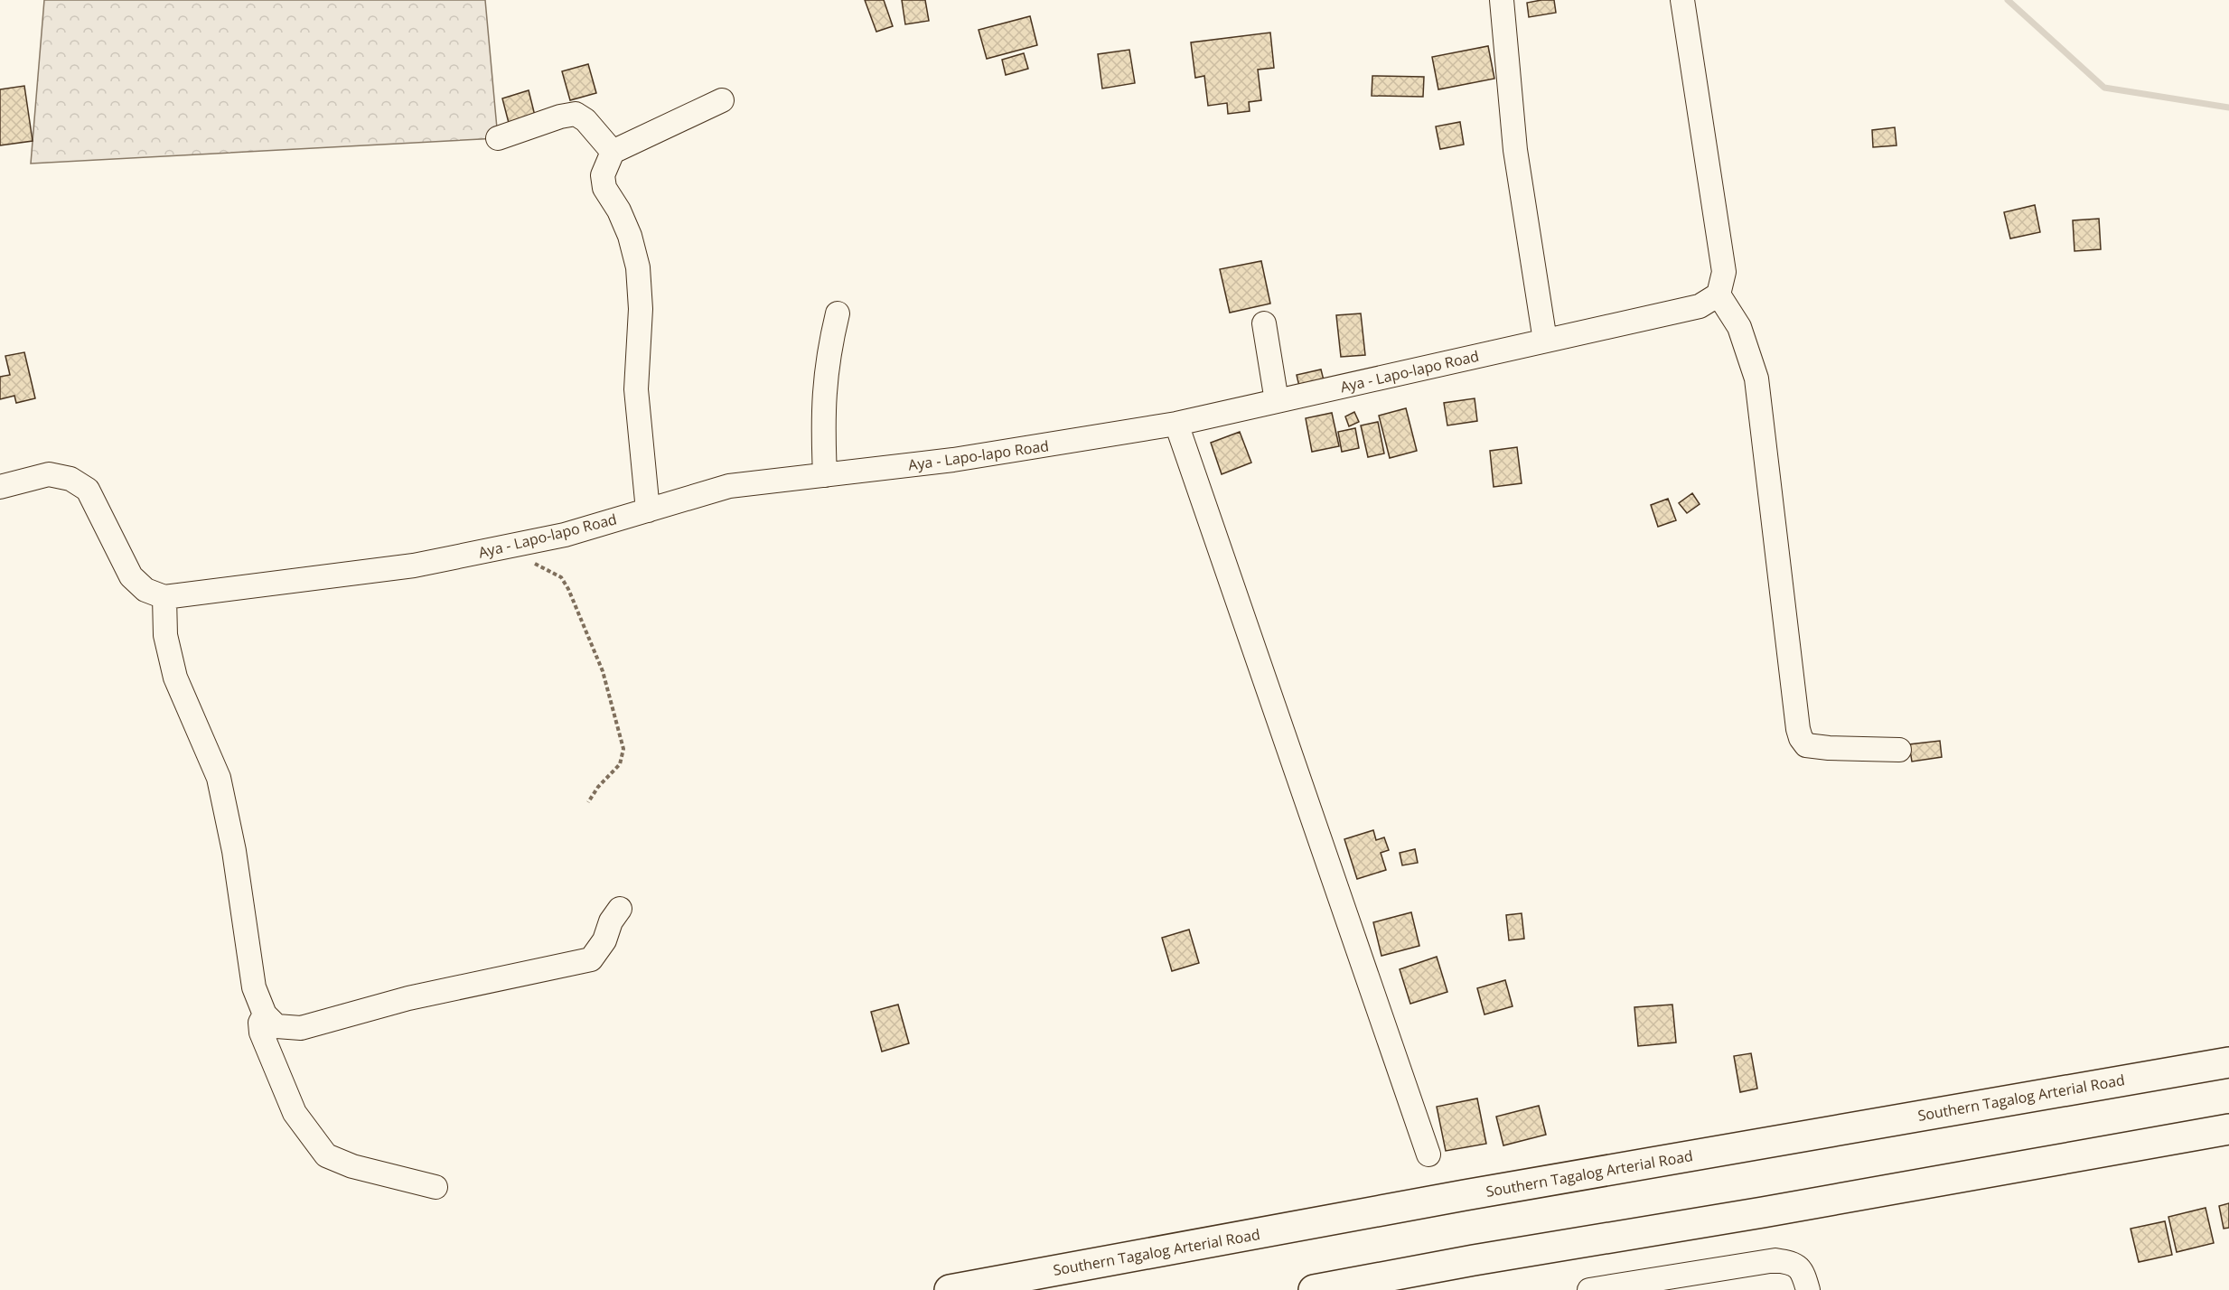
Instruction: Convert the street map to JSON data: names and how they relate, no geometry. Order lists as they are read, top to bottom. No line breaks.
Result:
{"streets":{"highway":["Southern Tagalog Arterial Road"],"street":["Aya - Lapo-lapo Road"]}}
